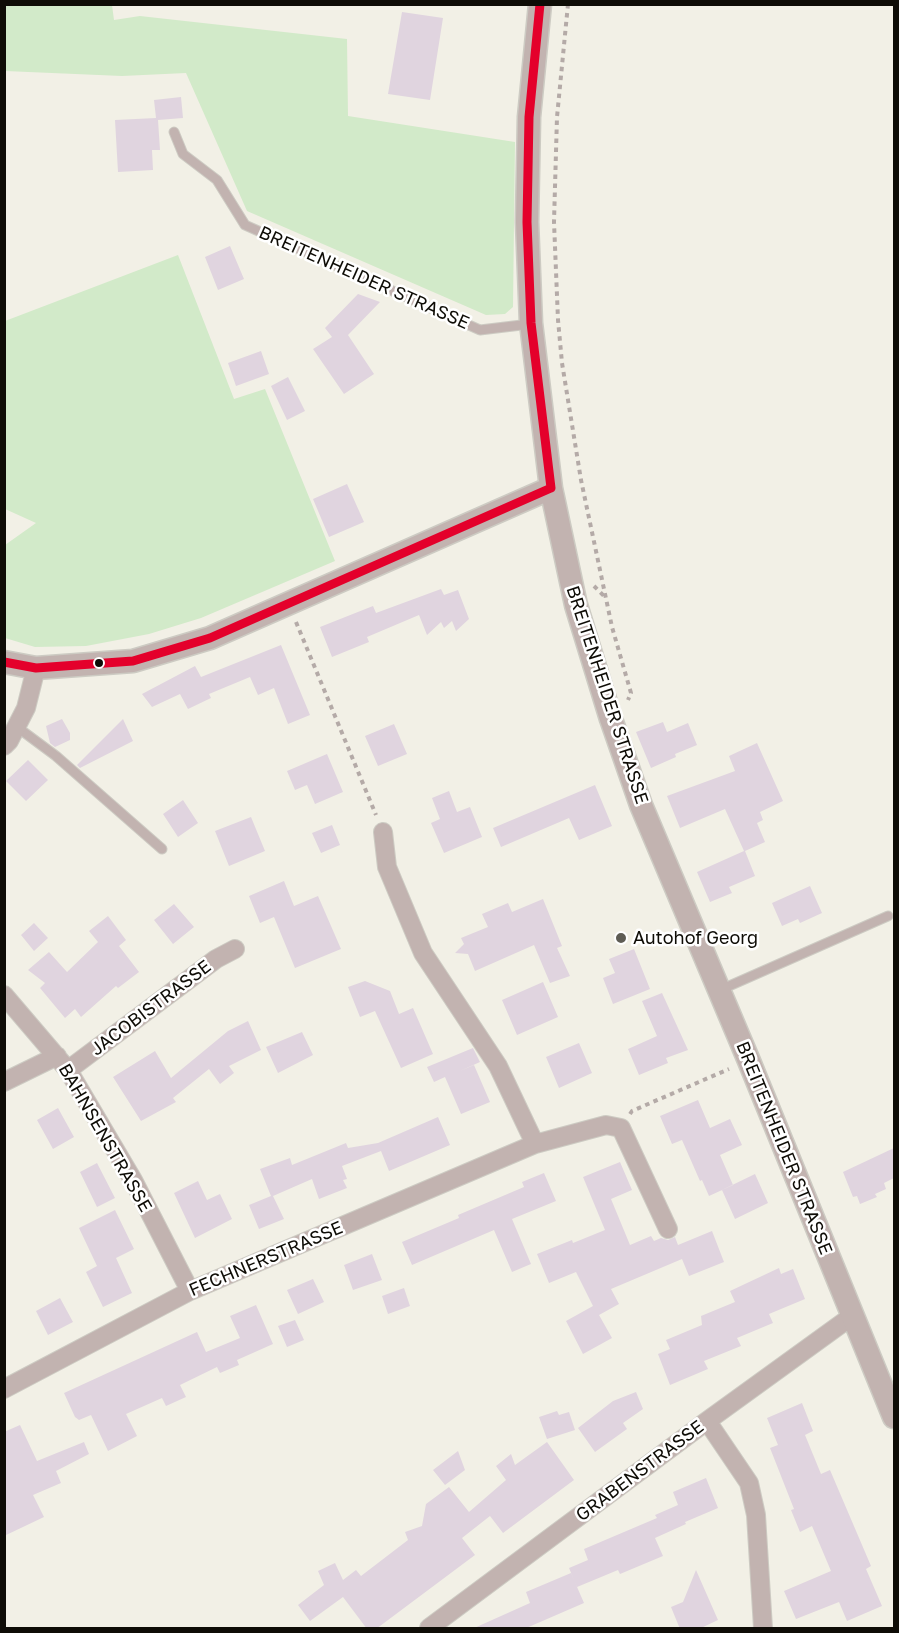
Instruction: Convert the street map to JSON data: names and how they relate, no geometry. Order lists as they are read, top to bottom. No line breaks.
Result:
{"streets":{"street":["BREITENHEIDER STRASSE","JACOBISTRASSE","BAHNSENSTRASSE","FECHNERSTRASSE","GRABENSTRASSE"]},"crossings":[["BREITENHEIDER STRASSE","GRABENSTRASSE"],["JACOBISTRASSE","BAHNSENSTRASSE"],["BAHNSENSTRASSE","FECHNERSTRASSE"]],"places":["Autohof Georg"]}
